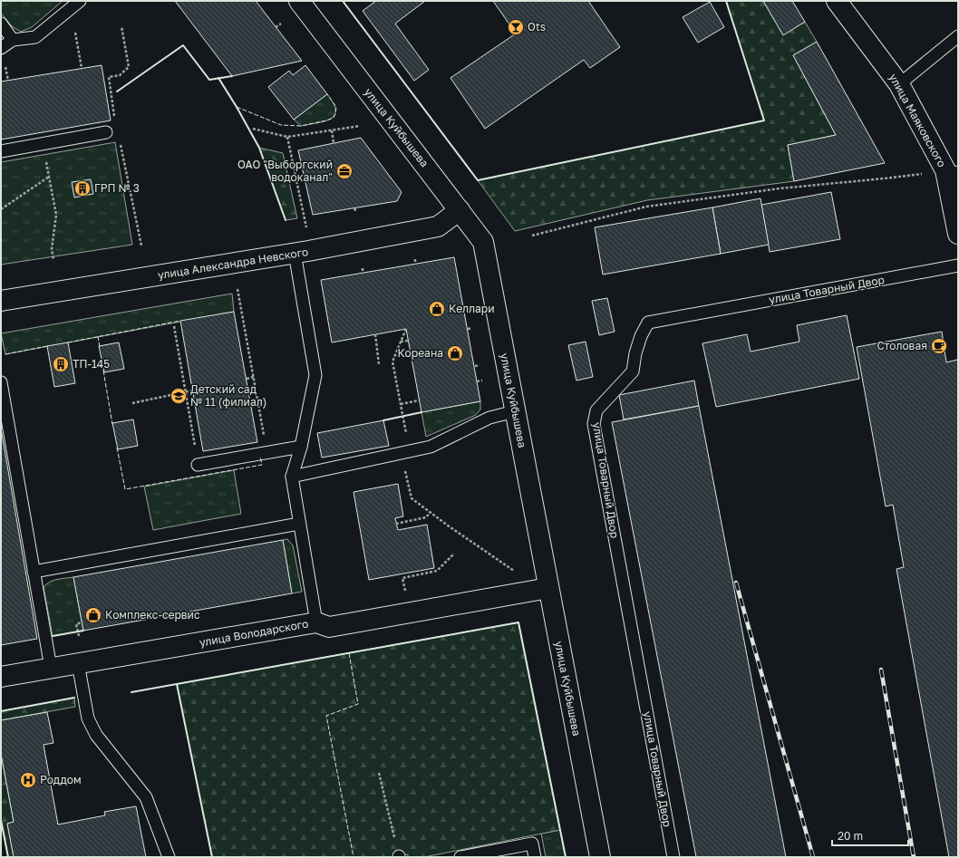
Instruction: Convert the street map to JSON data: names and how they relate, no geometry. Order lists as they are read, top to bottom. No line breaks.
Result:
{"streets":{"street":["улица Маяковского","улица Куйбышева","улица Александра Невского","улица Володарского"],"lane":["улица Товарный Двор"]},"crossings":[["улица Куйбышева","улица Александра Невского"],["улица Куйбышева","улица Володарского"]],"places":{"bar":["Ots"],"office":["ОАО \"Выборгский водоканал\""],"building":["ГРП № 3","ТП-145"],"shop":["Келлари","Кореана","Комплекс-сервис"],"cafe":["Столовая"],"school or university":["Детский сад № 11 (филиал)"],"hospital":["Роддом"]},"scale_bar":"20 m"}
